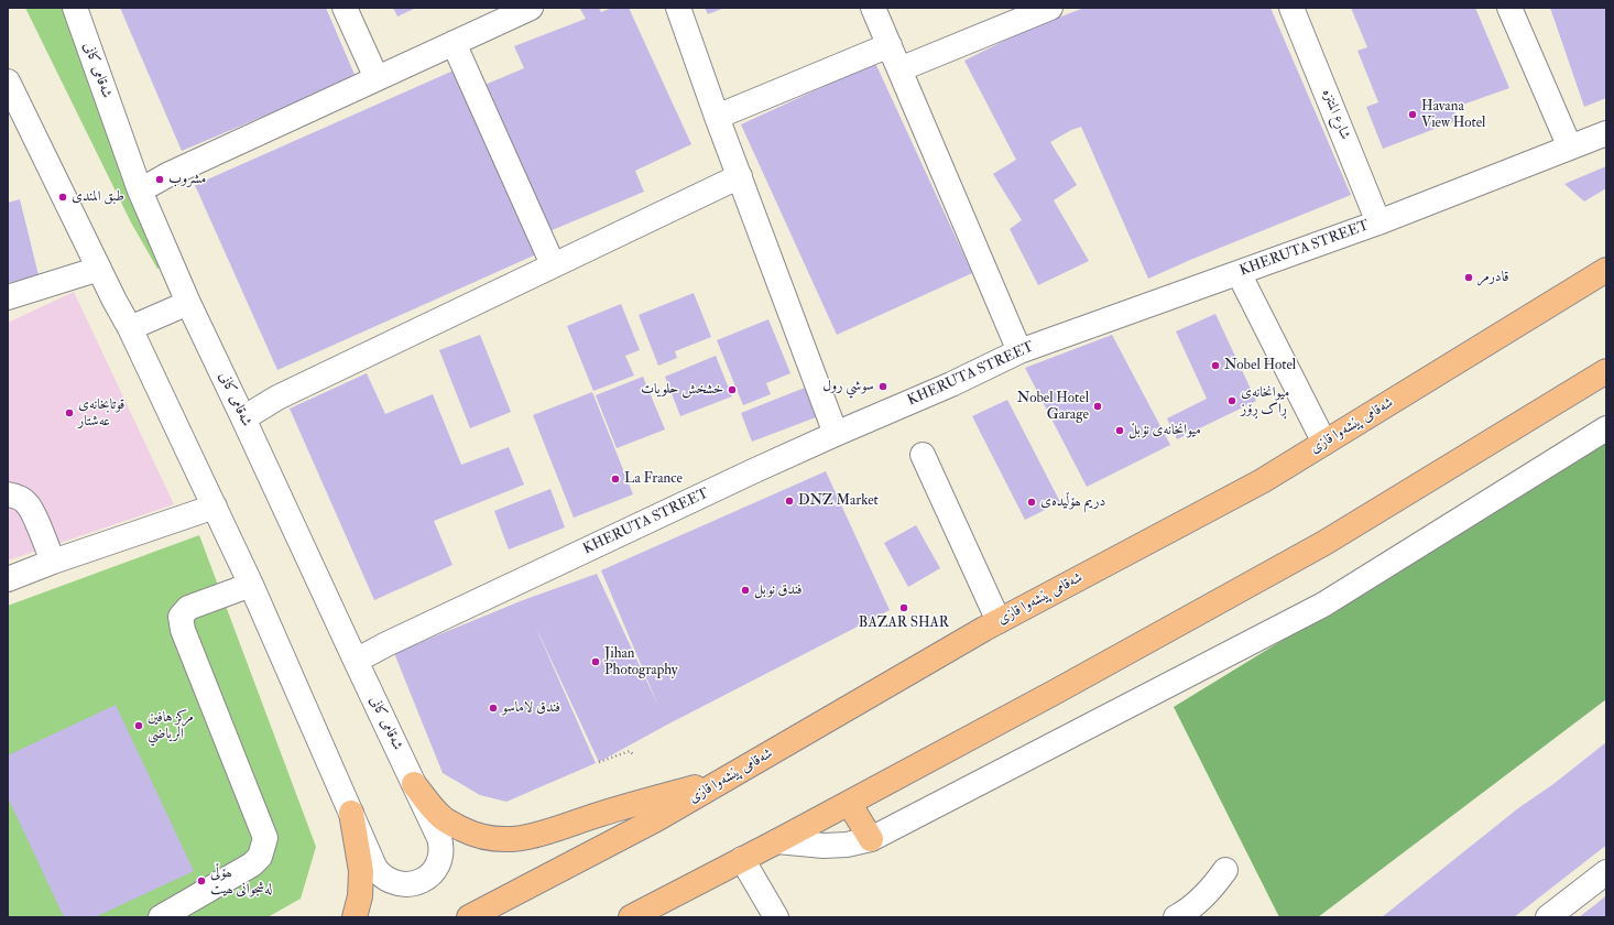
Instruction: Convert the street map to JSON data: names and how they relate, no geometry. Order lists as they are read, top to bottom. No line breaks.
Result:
{"streets":{"highway":["شەقامی پێشەوا قازی"],"street":["شەقامی کانی","شارع المتنزه","KHERUTA STREET"]},"crossings":[["شەقامی کانی","KHERUTA STREET"],["شارع المتنزه","KHERUTA STREET"]],"places":["Havana View Hotel","مشروب","طبق المندى","قادرمر","Nobel Hotel","سوشي رول","خشخش حلويات","میوانخانەی ڕاک ڕۆز","Nobel Hotel Garage","قوتابخانەی عەشتار","میوانخانەی نۆبڵ","La France","DNZ Market","دریم ھۆڵیدەی","فندق نوبل","BAZAR SHAR","Jihan Photography","فندق لاماسو","مركز هافين الرياضي","ھۆڵی لەشجوانی ھیت"]}
